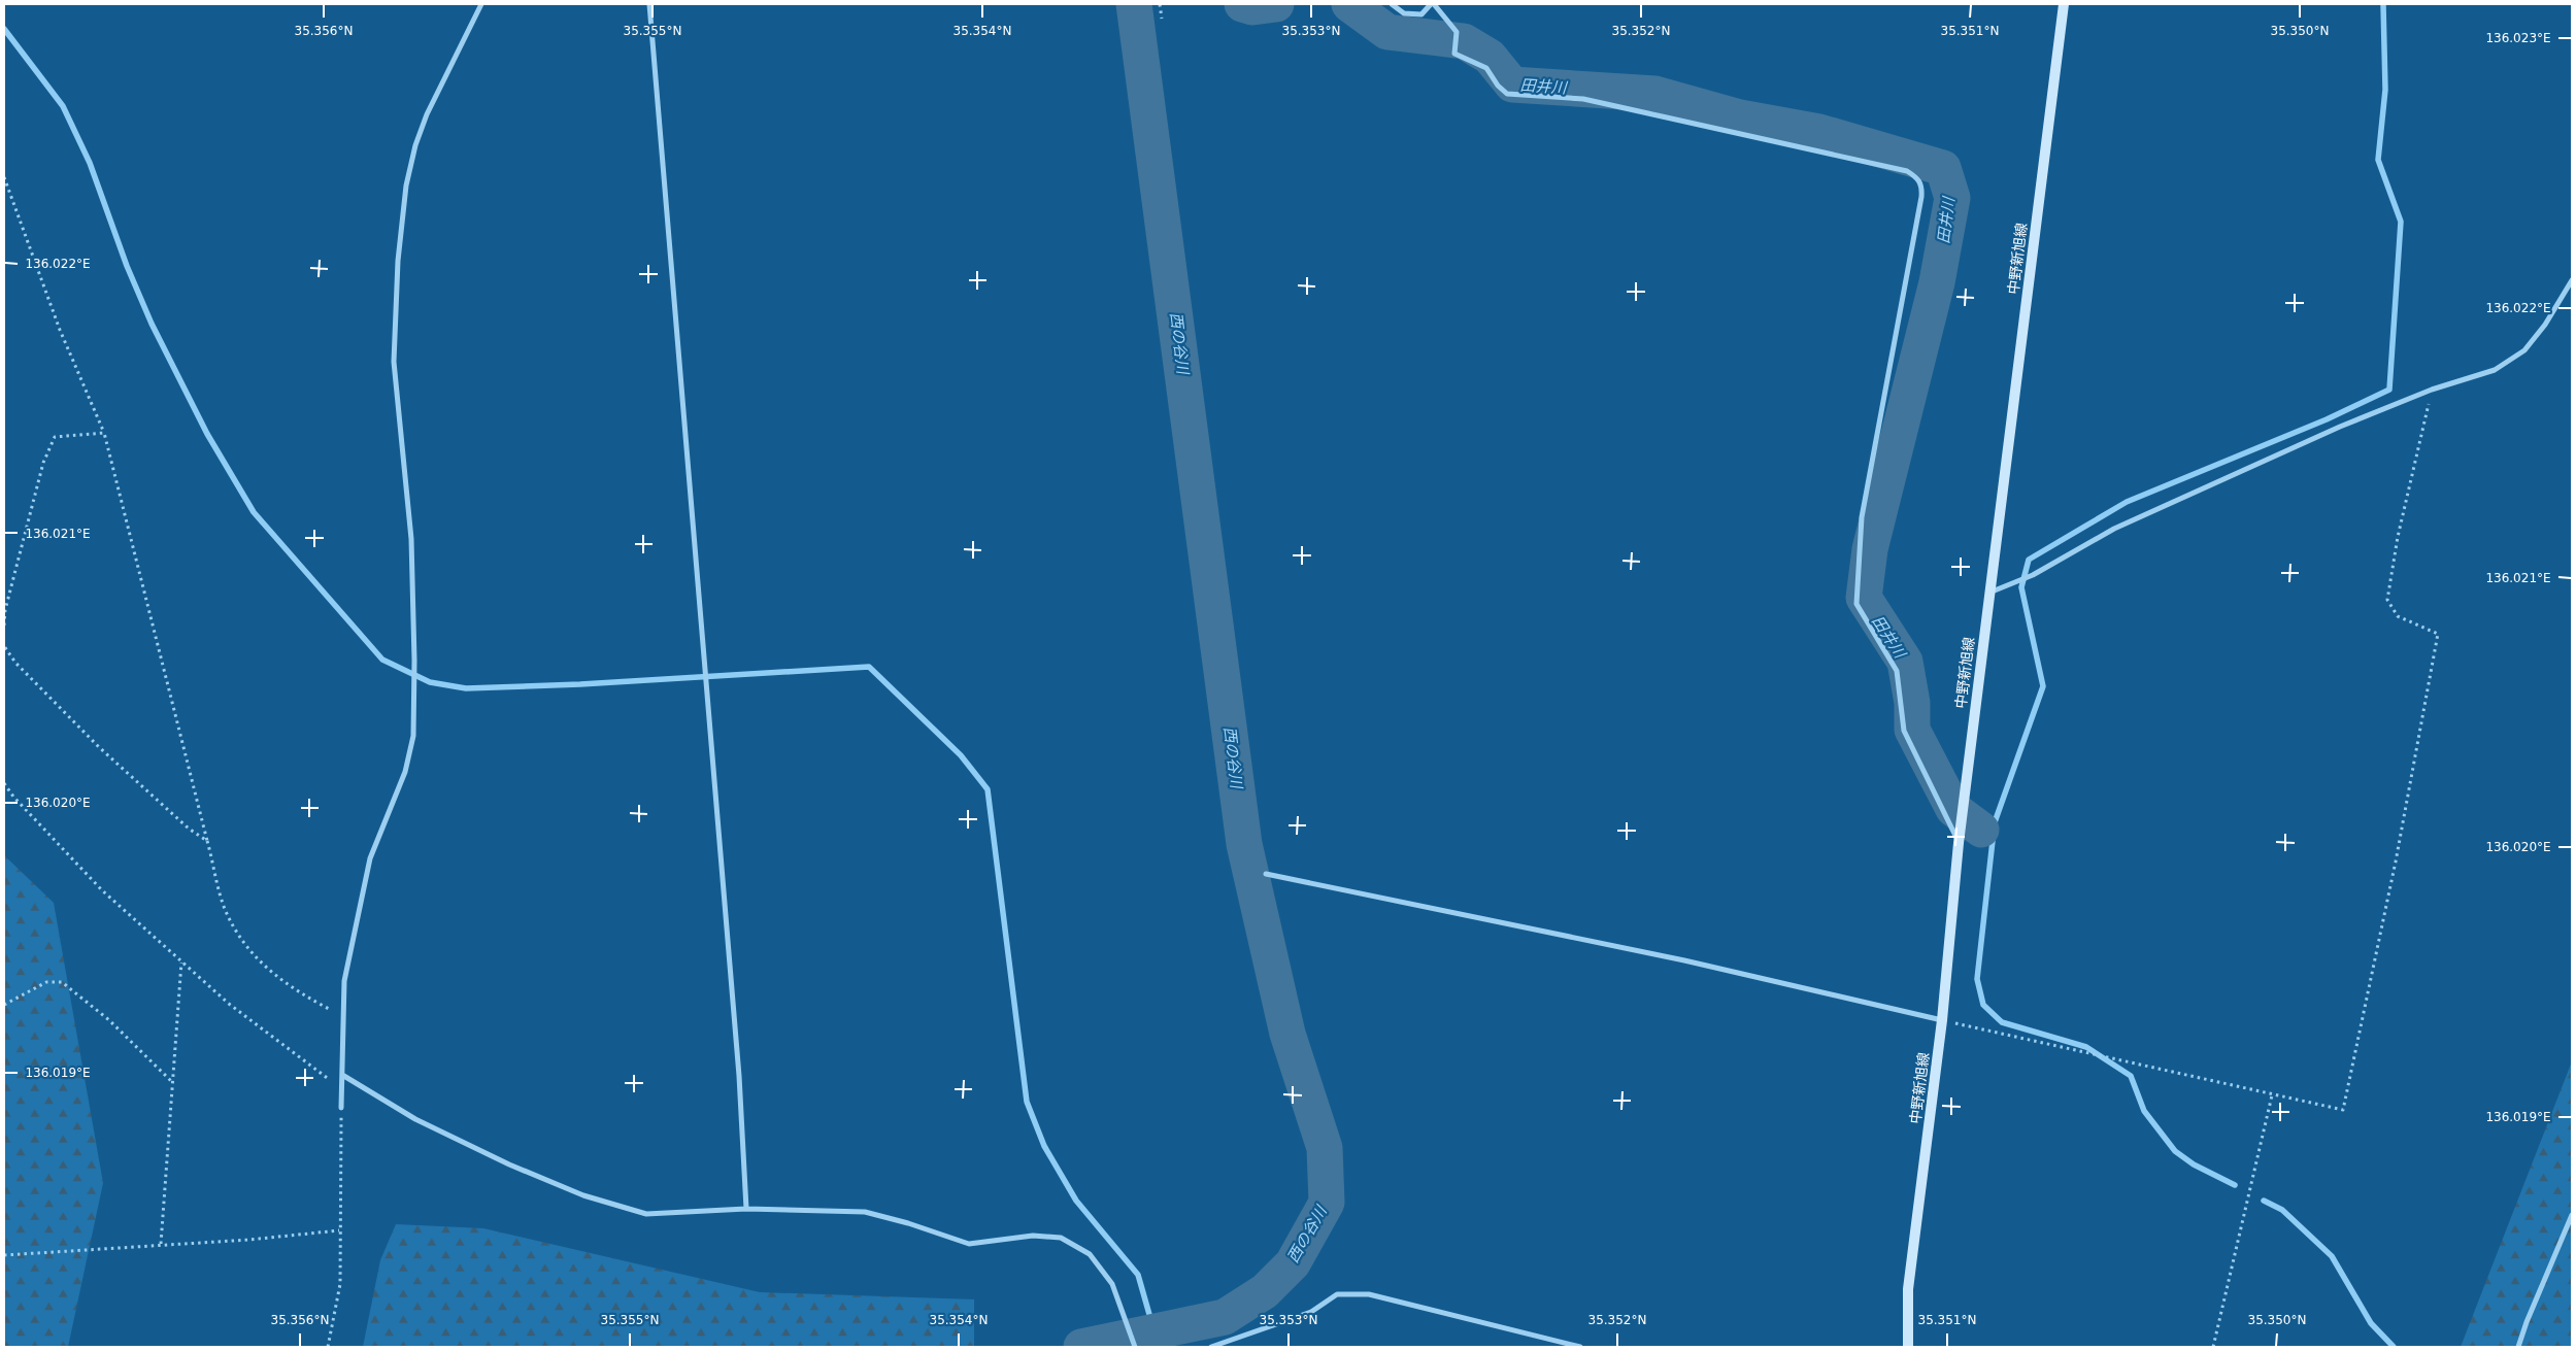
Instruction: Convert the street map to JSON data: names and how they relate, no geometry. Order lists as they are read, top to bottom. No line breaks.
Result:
{"streets":{"main road":["中野新旭線"]},"water":["田井川","西の谷川"],"coordinates":["35.356°N","35.355°N","35.354°N","35.353°N","35.352°N","35.351°N","35.350°N","136.023°E","136.022°E","136.021°E","136.020°E","136.019°E"]}
